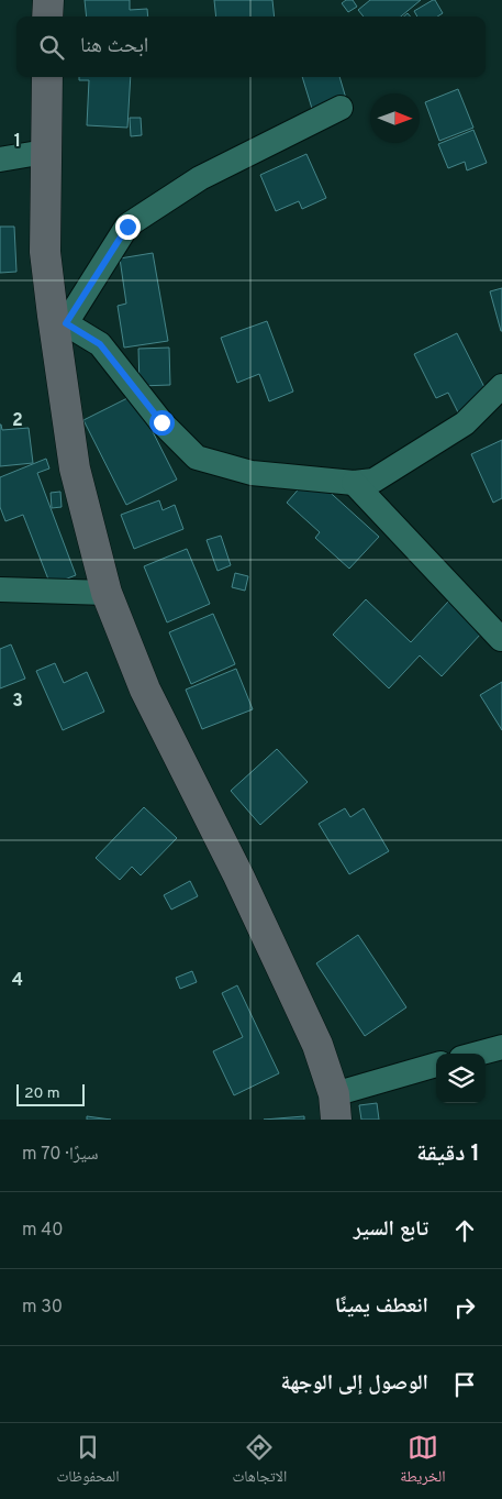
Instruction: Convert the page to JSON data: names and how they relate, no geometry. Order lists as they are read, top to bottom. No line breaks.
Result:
{"scale_bar":"20 m","north":"right","page":{"search":"ابحث هنا","scale":"20 m","heading":["1 دقيقة","سيرًا · 70 m"],"list":[["تابع السير","40 m"],["انعطف يمينًا","30 m"],"الوصول إلى الوجهة"],"nav":["الخريطة","الاتجاهات","المحفوظات"]},"grid":{"rows":["1","2","3","4"]}}
